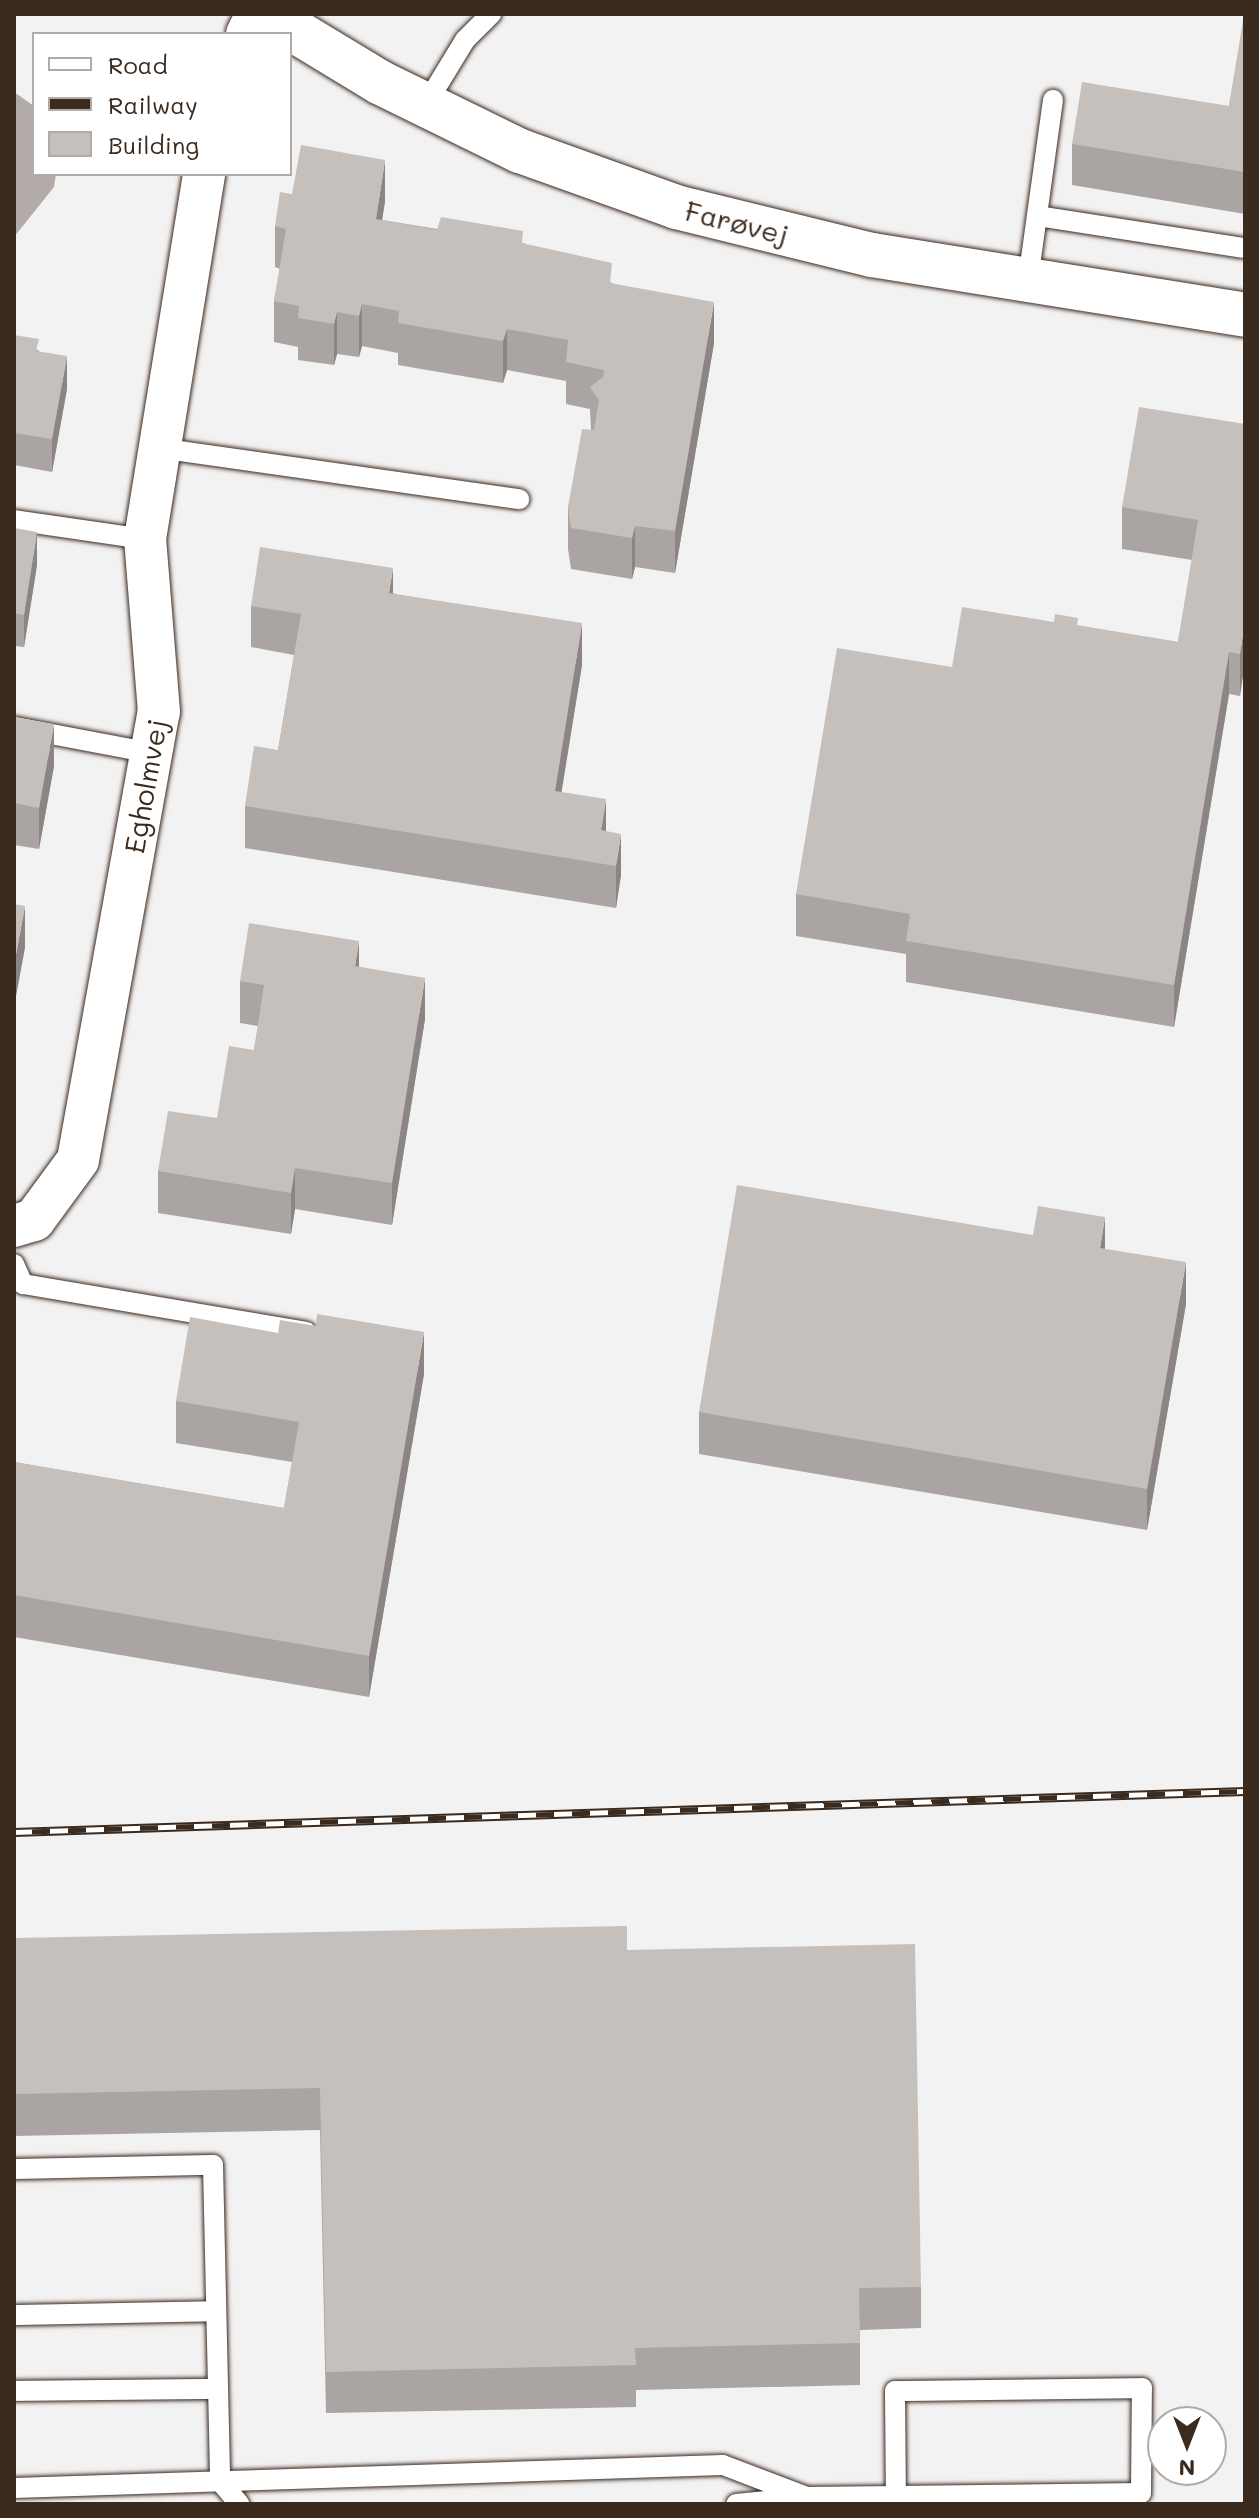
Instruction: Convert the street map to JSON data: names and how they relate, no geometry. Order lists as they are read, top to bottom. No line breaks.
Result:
{"streets":{"street":["Farøvej","Egholmvej"]},"legend":["Road","Railway","Building"],"north":"bottom"}
